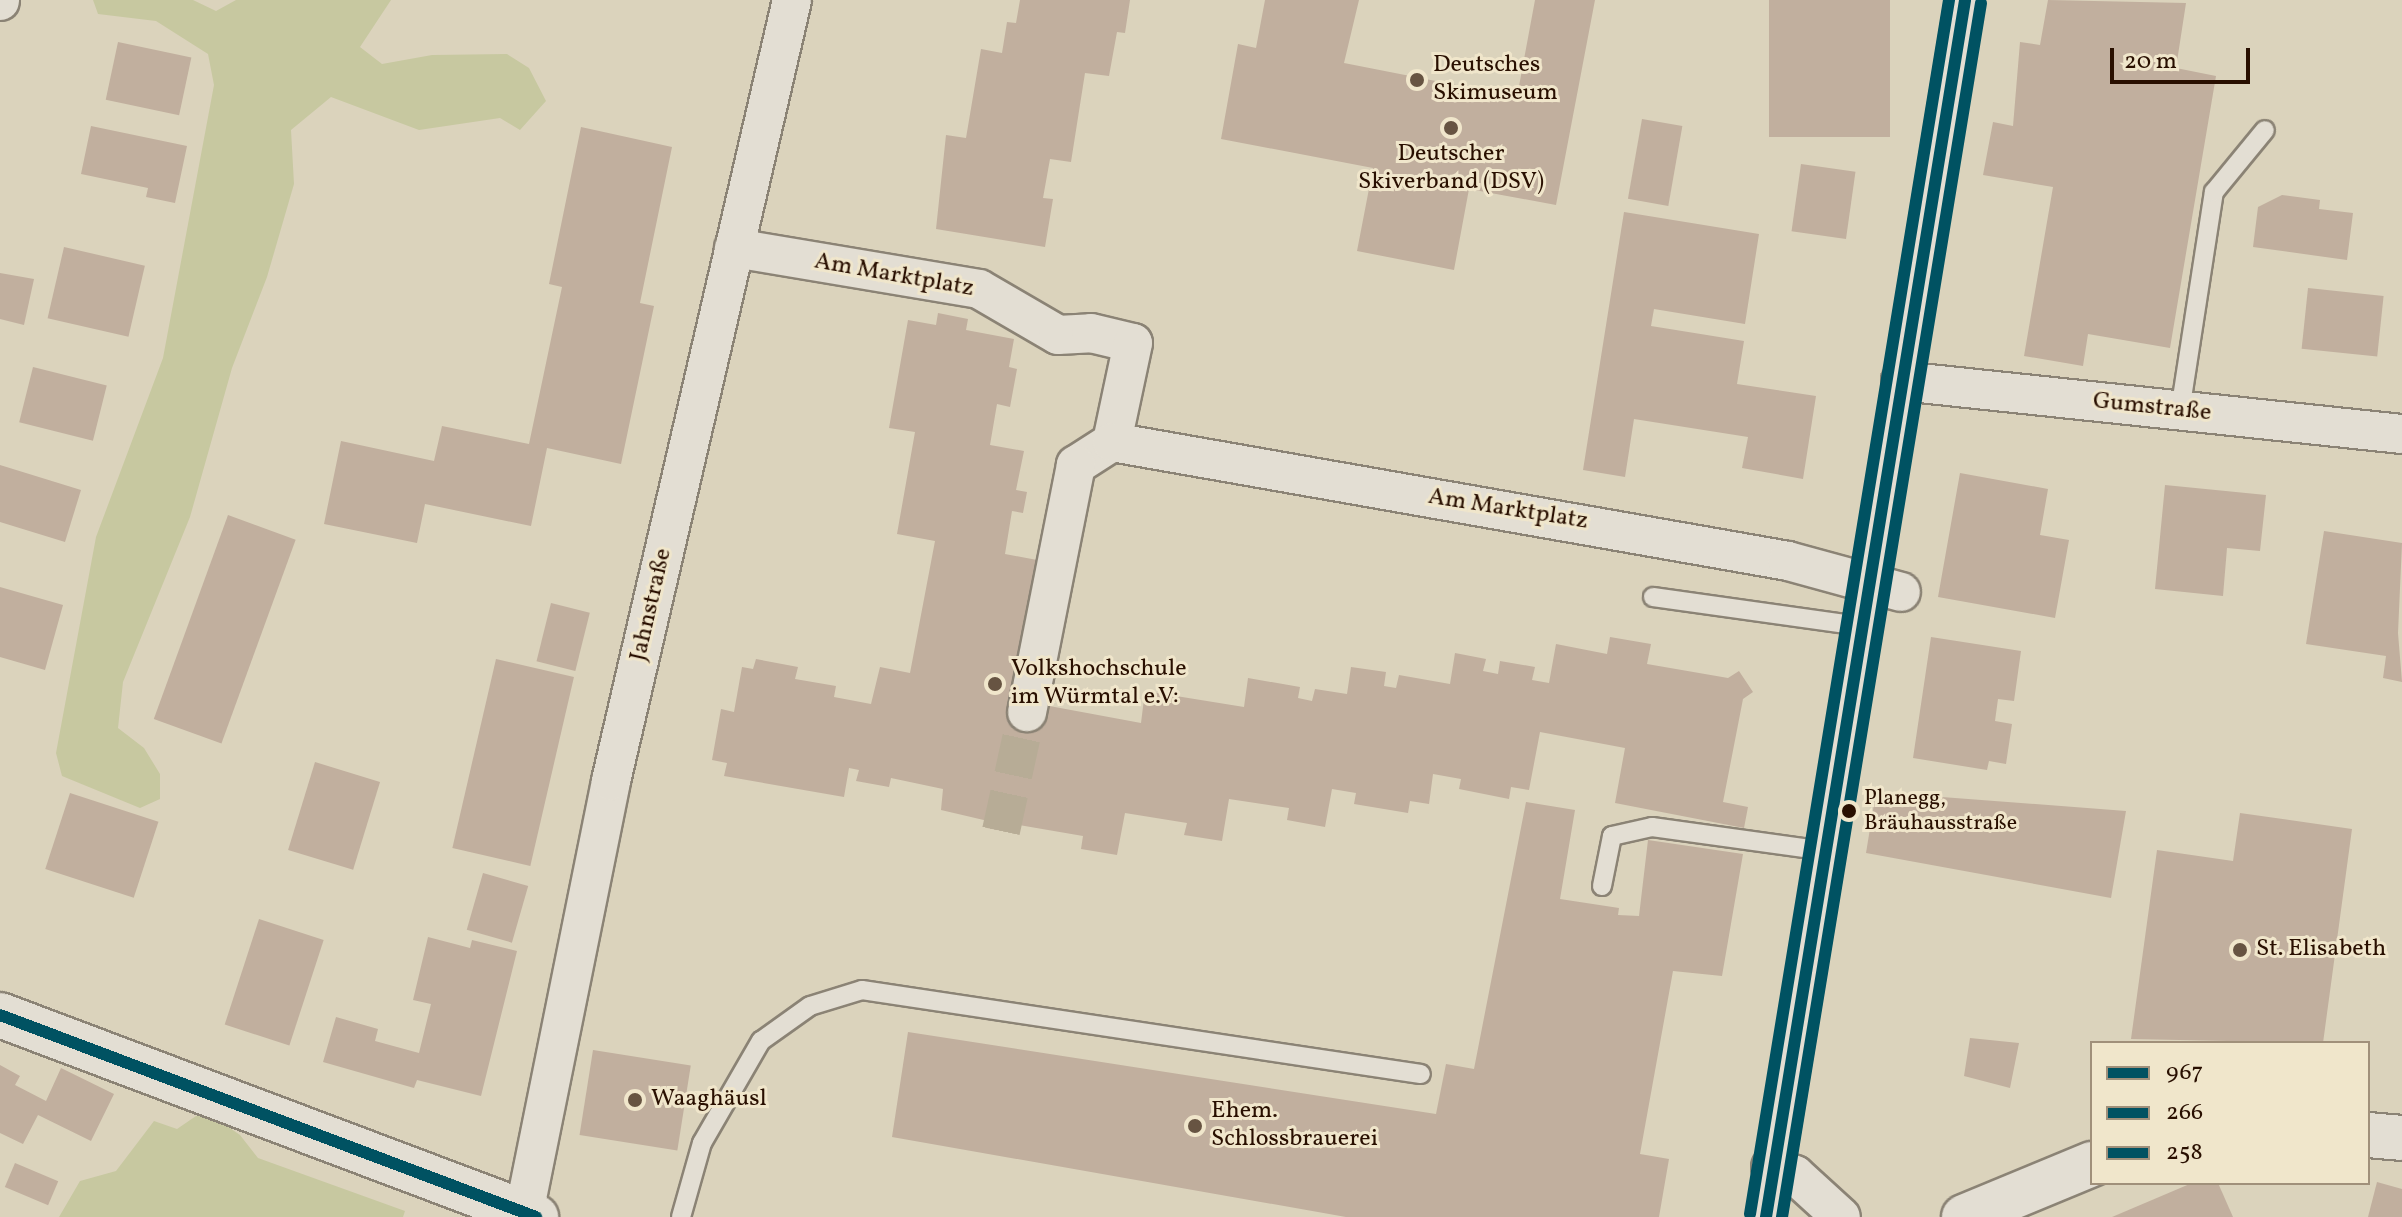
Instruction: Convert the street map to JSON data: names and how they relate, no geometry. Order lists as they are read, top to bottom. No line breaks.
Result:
{"streets":{"street":["Am Marktplatz","Gumstraße","Jahnstraße"]},"crossings":[["Am Marktplatz","Jahnstraße"]],"places":["Deutsches Skimuseum","Deutscher Skiverband (DSV)","Volkshochschule im Würmtal e.V:","Planegg, Bräuhausstraße","St. Elisabeth","Waaghäusl","Ehem. Schlossbrauerei"],"lines":["transit line 967","transit line 258","transit line 266"],"legend":["967","266","258"],"scale_bar":"20 m"}
